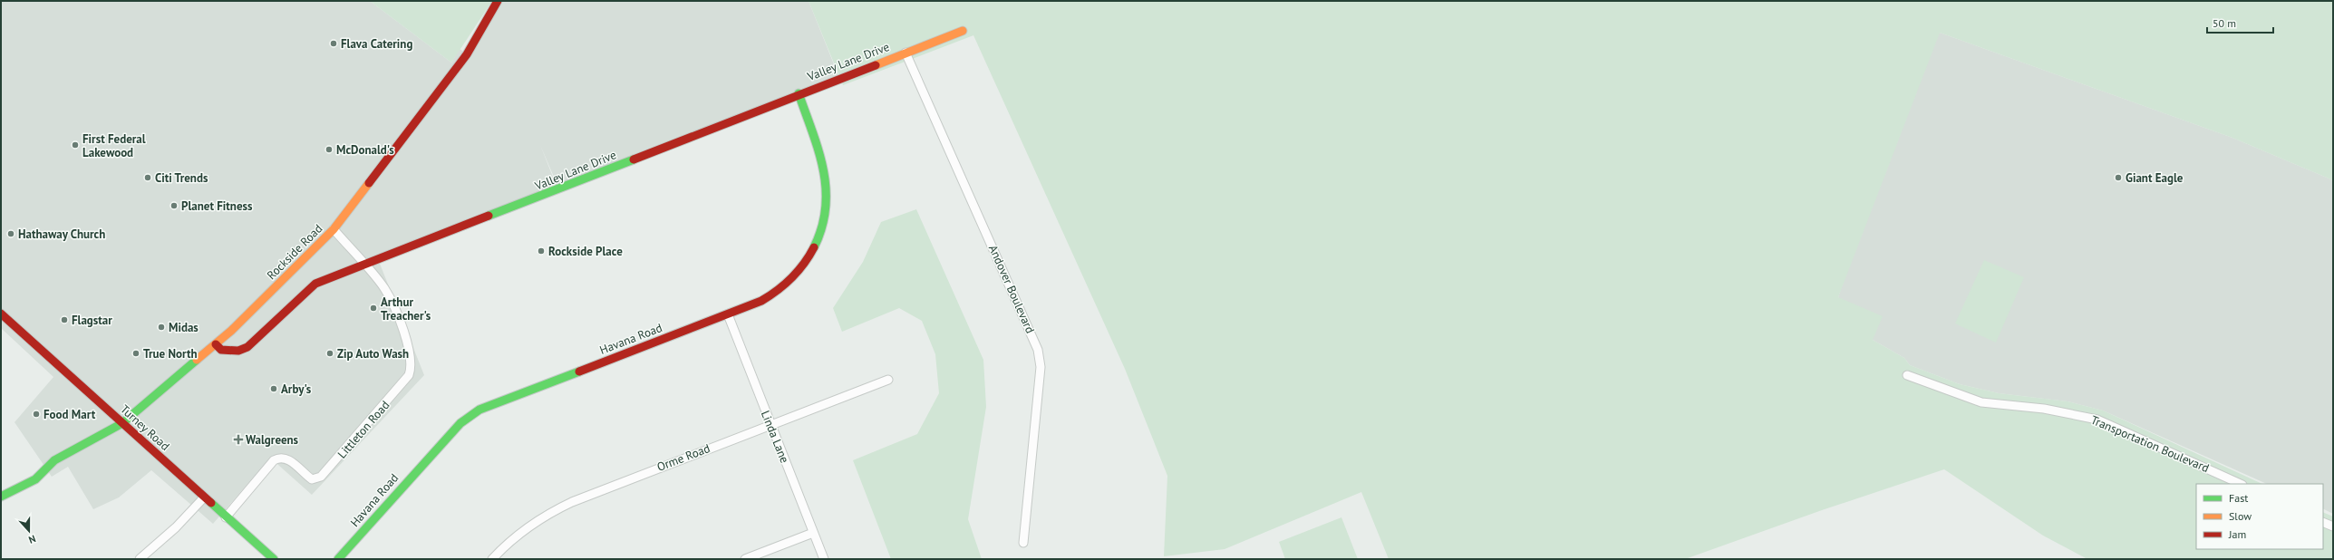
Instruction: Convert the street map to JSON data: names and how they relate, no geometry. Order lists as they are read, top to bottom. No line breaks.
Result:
{"streets":{"street":["Valley Lane Drive","Rockside Road","Andover Boulevard","Havana Road","Turney Road","Littleton Road","Linda Lane","Transportation Boulevard","Orme Road"]},"crossings":[["Valley Lane Drive","Rockside Road"],["Valley Lane Drive","Andover Boulevard"],["Valley Lane Drive","Havana Road"],["Valley Lane Drive","Littleton Road"],["Rockside Road","Turney Road"],["Havana Road","Linda Lane"],["Turney Road","Littleton Road"],["Linda Lane","Orme Road"]],"places":{"other":["Flava Catering","First Federal Lakewood","McDonald's","Citi Trends","Giant Eagle","Planet Fitness","Hathaway Church","Rockside Place","Arthur Treacher's","Flagstar","Midas","True North","Zip Auto Wash","Arby's","Food Mart"],"health":["Walgreens"]},"legend":["Fast","Slow","Jam"],"scale_bar":"50 m","north":"bottom"}
